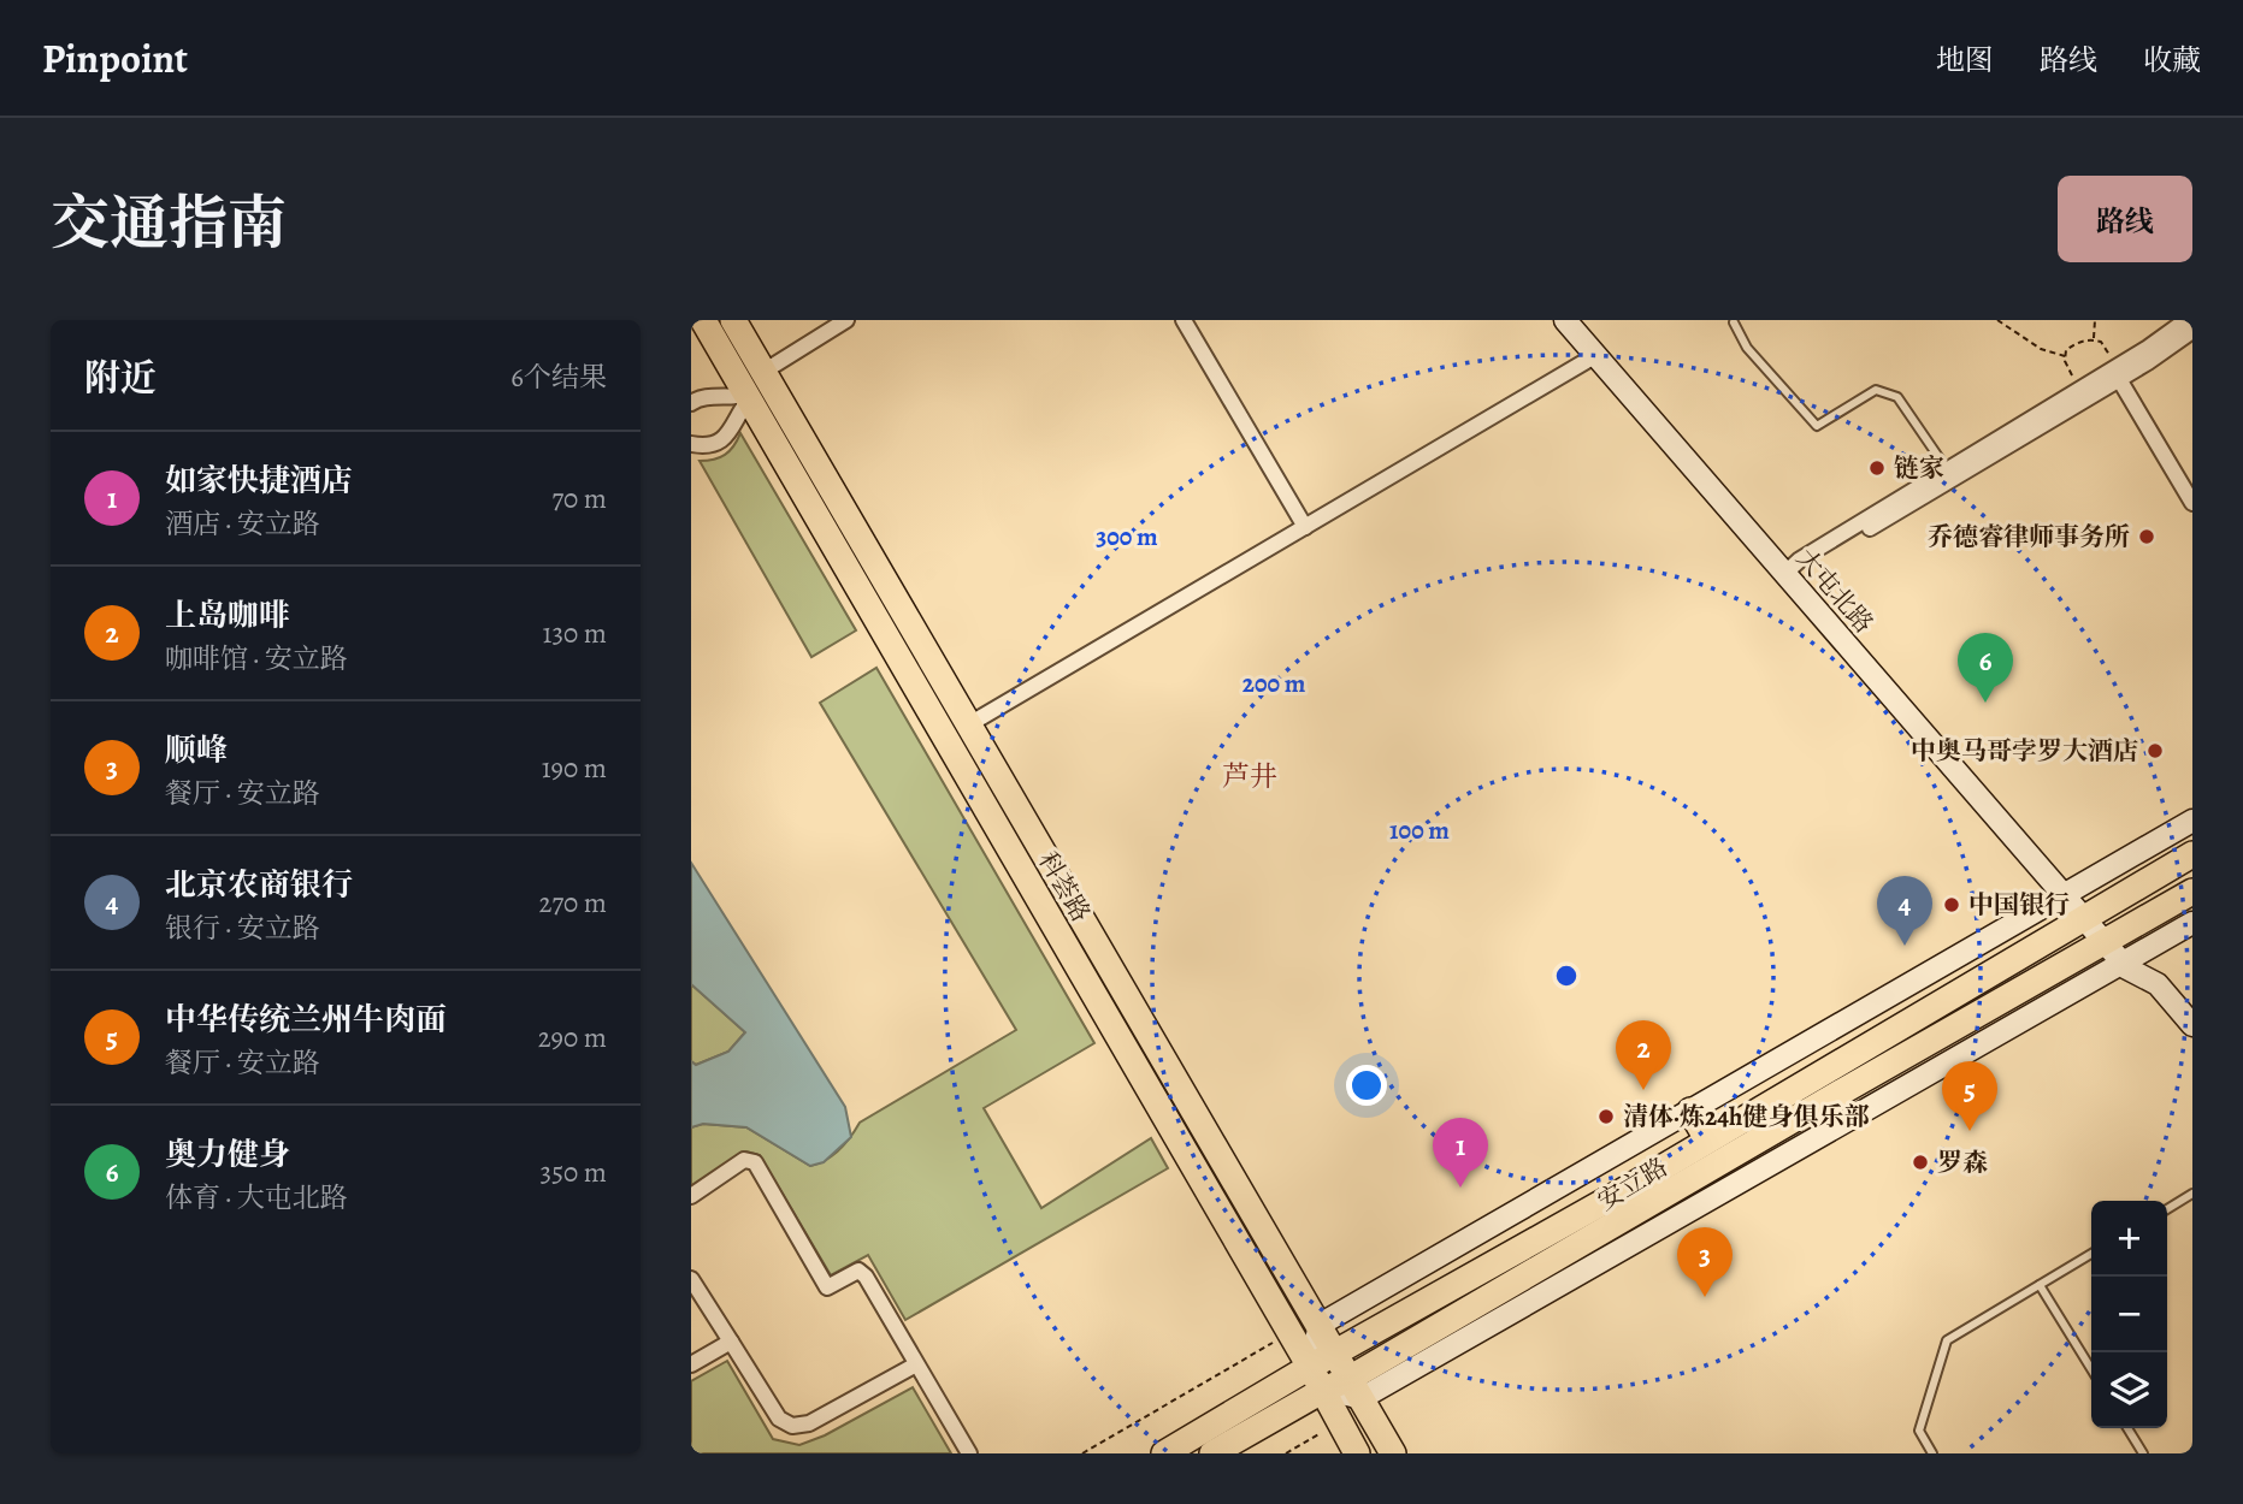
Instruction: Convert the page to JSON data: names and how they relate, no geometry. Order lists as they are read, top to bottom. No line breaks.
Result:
{"streets":{"main road":["科荟路","安立路"],"street":["大屯北路"]},"crossings":[["大屯北路","安立路"],["科荟路","安立路"]],"districts":["芦井"],"places":["链家","乔德睿律师事务所","中奥马哥孛罗大酒店","中国银行","清体·炼24h健身俱乐部","罗森"],"page":{"header":"Pinpoint","nav":["地图","路线","收藏"],"title":"交通指南","buttons":"路线","heading":["附近","6个结果"],"list":[{"mark":"1","name":"如家快捷酒店","note":"酒店 · 安立路","value":"70 m"},{"mark":"2","name":"上岛咖啡","note":"咖啡馆 · 安立路","value":"130 m"},{"mark":"3","name":"顺峰","note":"餐厅 · 安立路","value":"190 m"},{"mark":"4","name":"北京农商银行","note":"银行 · 安立路","value":"270 m"},{"mark":"5","name":"中华传统兰州牛肉面","note":"餐厅 · 安立路","value":"290 m"},{"mark":"6","name":"奥力健身","note":"体育 · 大屯北路","value":"350 m"}],"pins":["6","4","2","5","1","3"],"map_buttons":["+","−"]},"rings":["300 m","200 m","100 m"]}
